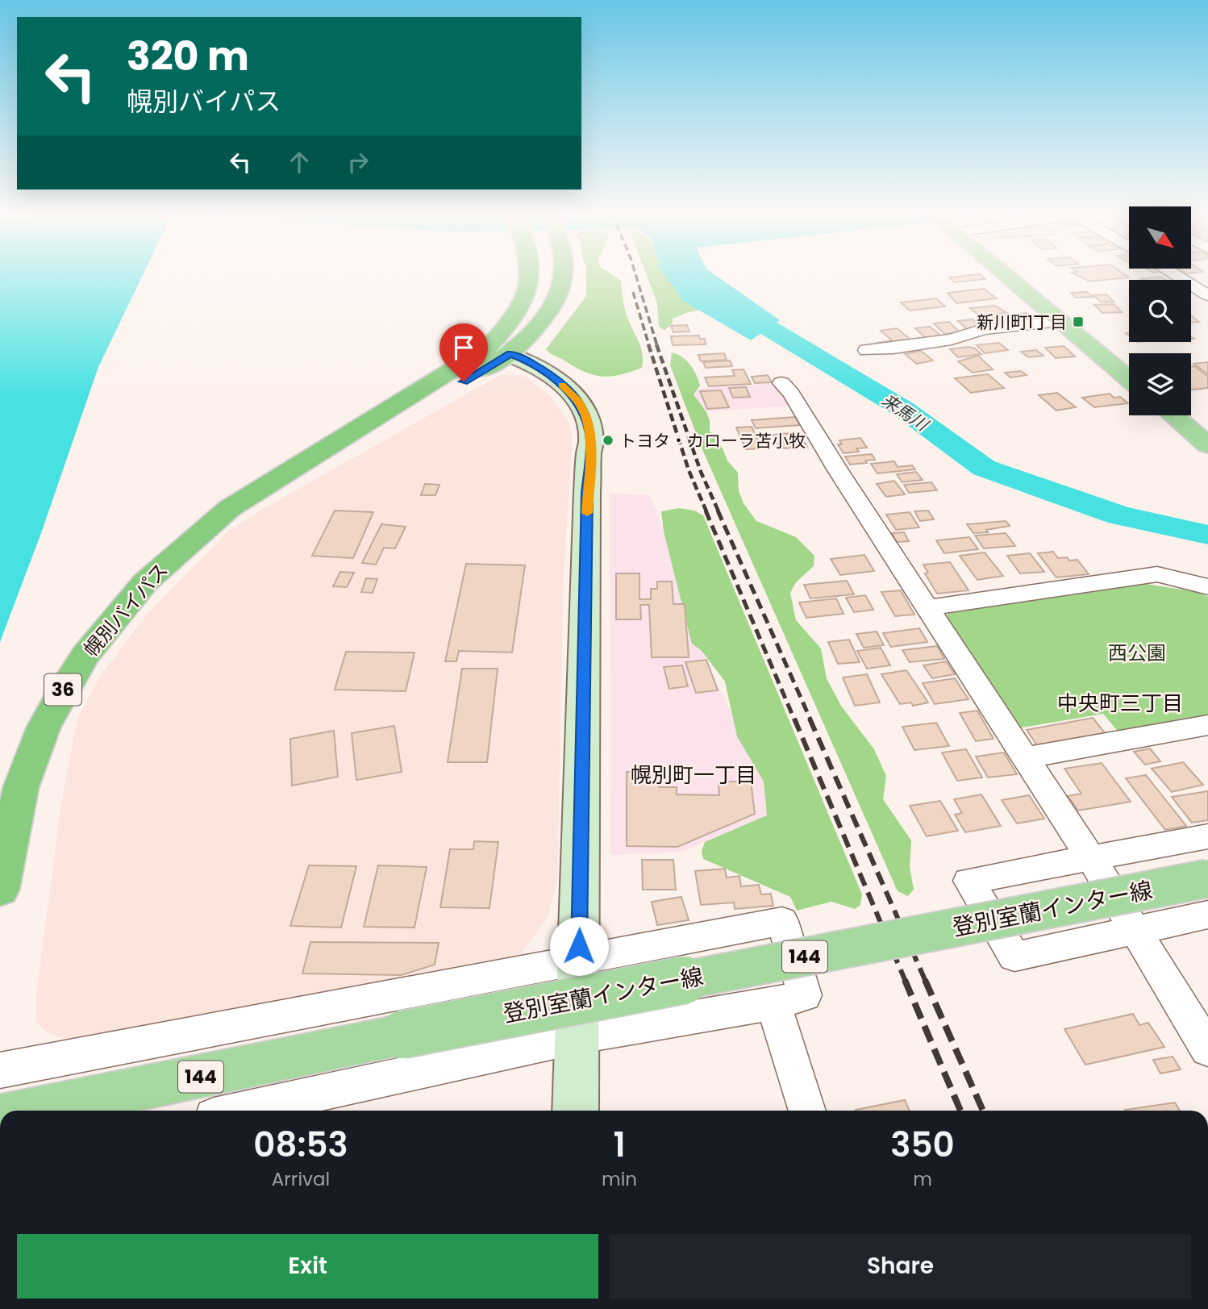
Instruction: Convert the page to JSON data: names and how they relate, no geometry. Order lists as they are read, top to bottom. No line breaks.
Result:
{"streets":{"highway":["幌別バイパス","36"],"main road":["登別室蘭インター線","144"]},"crossings":[["幌別バイパス","36"]],"districts":["中央町三丁目","幌別町一丁目"],"water":["来馬川"],"parks":["西公園"],"places":{"transit":["新川町1丁目"],"other":["トヨタ・カローラ苫小牧"]},"north":"bottom right","page":{"turn":["320 m","幌別バイパス"],"eta":["08:53","Arrival","1","min","350","m"],"buttons":["Exit","Share"]}}
